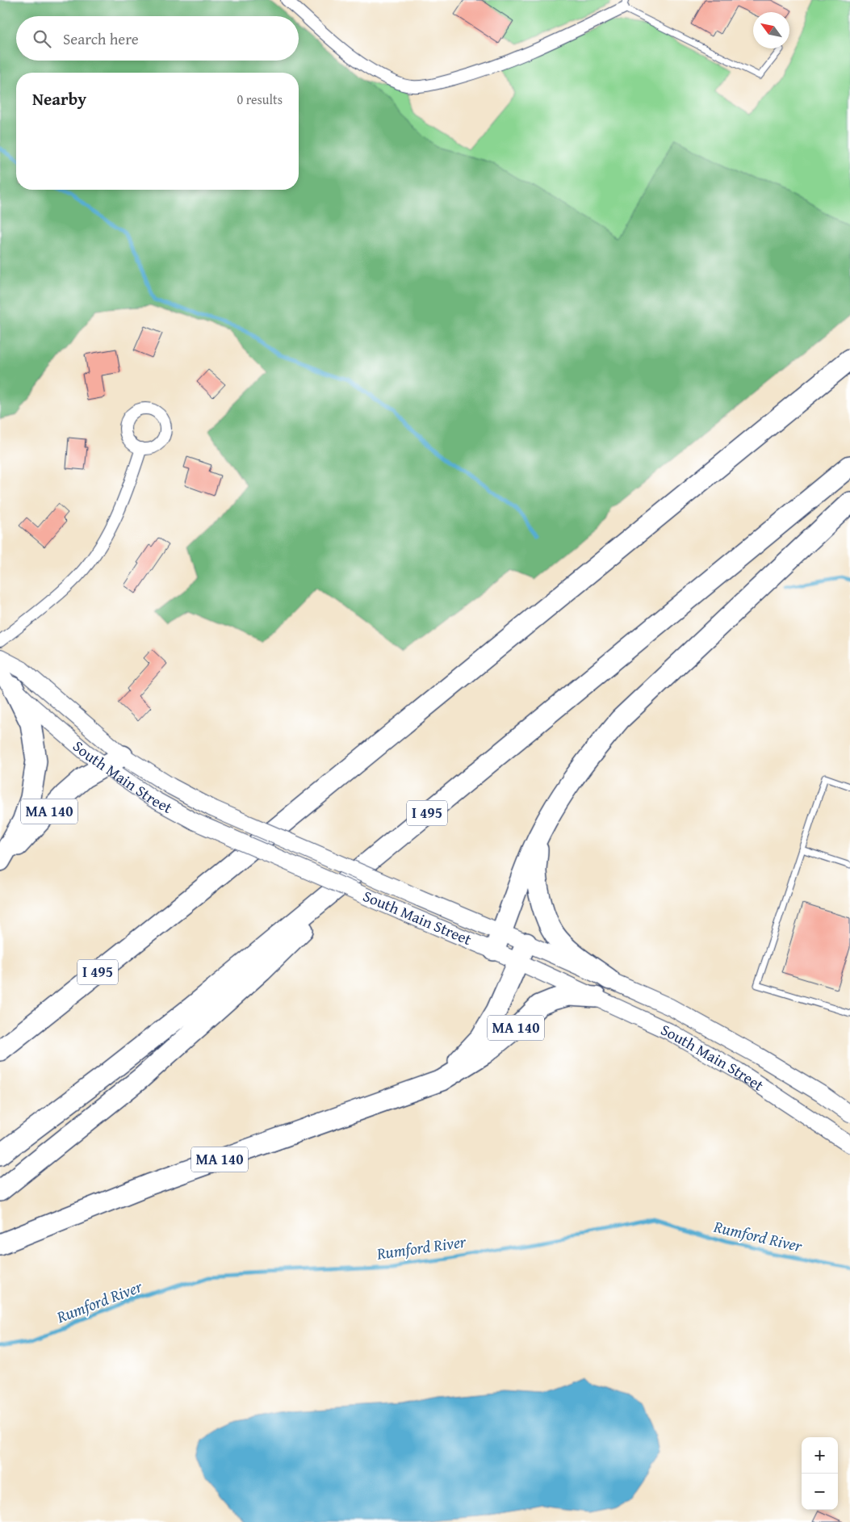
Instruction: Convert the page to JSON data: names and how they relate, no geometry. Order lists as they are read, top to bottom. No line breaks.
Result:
{"streets":{"highway":["MA 140","I 495"],"main road":["South Main Street"]},"crossings":[["South Main Street","MA 140"]],"water":["Rumford River"],"north":"top left","page":{"search":"Search here","heading":["Nearby","0 results"],"map_buttons":["+","−"]}}
